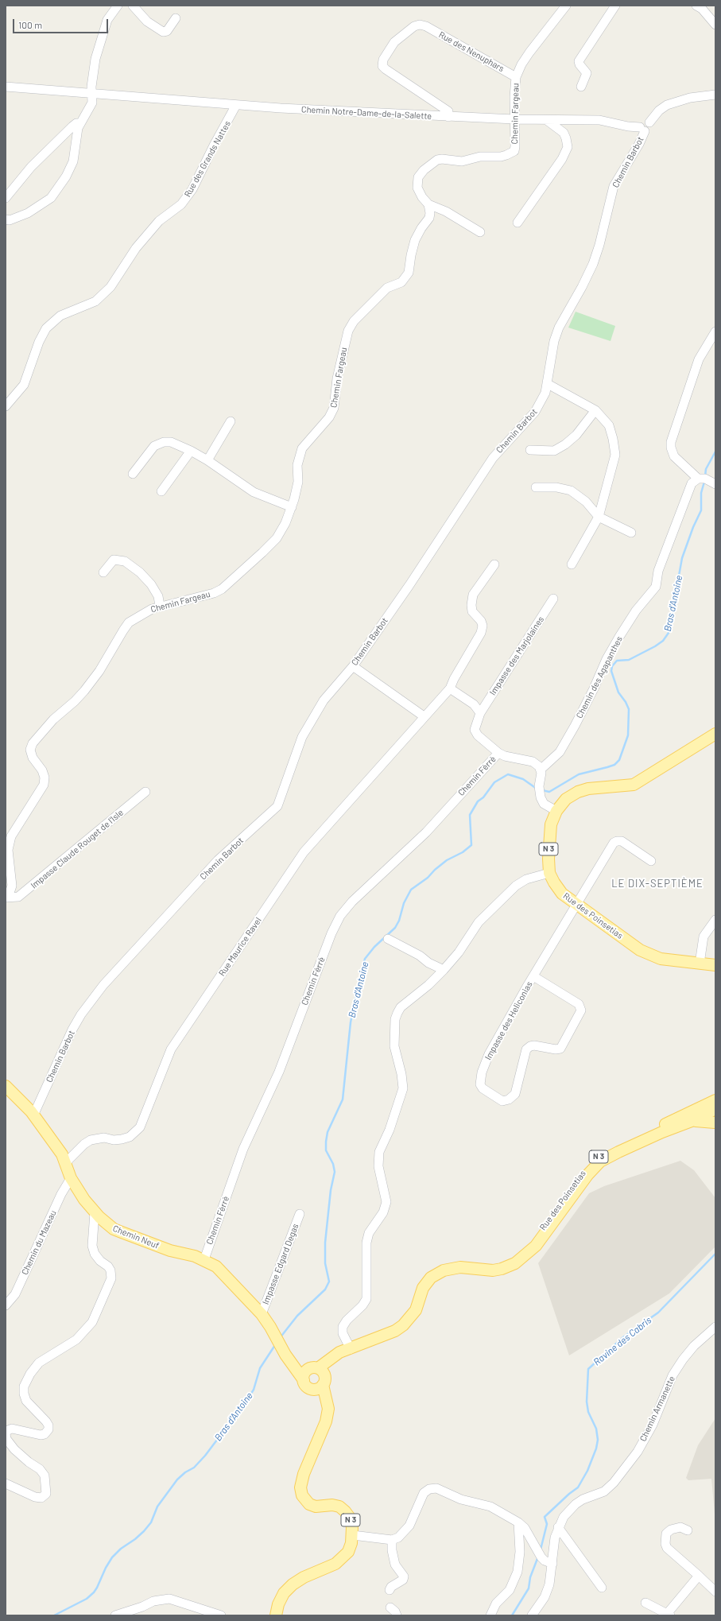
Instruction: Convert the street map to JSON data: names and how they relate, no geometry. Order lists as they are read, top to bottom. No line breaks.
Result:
{"streets":{"main road":["N 3","Rue des Poinsetias","Chemin Neuf"],"street":["Rue des Nenuphars","Chemin Notre-Dame-de-la-Salette","Chemin Fargeau","Rue des Grands Nattes","Chemin Barbot","Impasse des Marjolaines","Chemin des Agapanthes","Chemin Fèrrè","Impasse Claude Rouget de l'Isle","Rue Maurice Ravel","Impasse des Heliconias","Chemin du Mazeau","Impasse Edgard Degas","Chemin Armanette"]},"crossings":[["Rue des Nenuphars","Chemin Notre-Dame-de-la-Salette"],["Rue des Nenuphars","Chemin Fargeau"],["Chemin Notre-Dame-de-la-Salette","Chemin Fargeau"],["Chemin Notre-Dame-de-la-Salette","Rue des Grands Nattes"],["Chemin Notre-Dame-de-la-Salette","Chemin Barbot"],["Chemin Fargeau","Impasse Claude Rouget de l'Isle"],["Chemin Barbot","Chemin Neuf"],["Impasse des Marjolaines","Chemin Fèrrè"],["Chemin Fèrrè","Chemin Neuf"],["N 3","Rue des Poinsetias"],["N 3","Chemin Neuf"],["Rue des Poinsetias","Impasse des Heliconias"],["Rue des Poinsetias","Chemin Neuf"],["Rue Maurice Ravel","Chemin Neuf"],["Chemin Neuf","Chemin du Mazeau"],["Chemin Neuf","Impasse Edgard Degas"]],"districts":["LE DIX-SEPTIÈME"],"water":["Bras d'Antoine","Ravine des Cabris"],"scale_bar":"100 m"}
